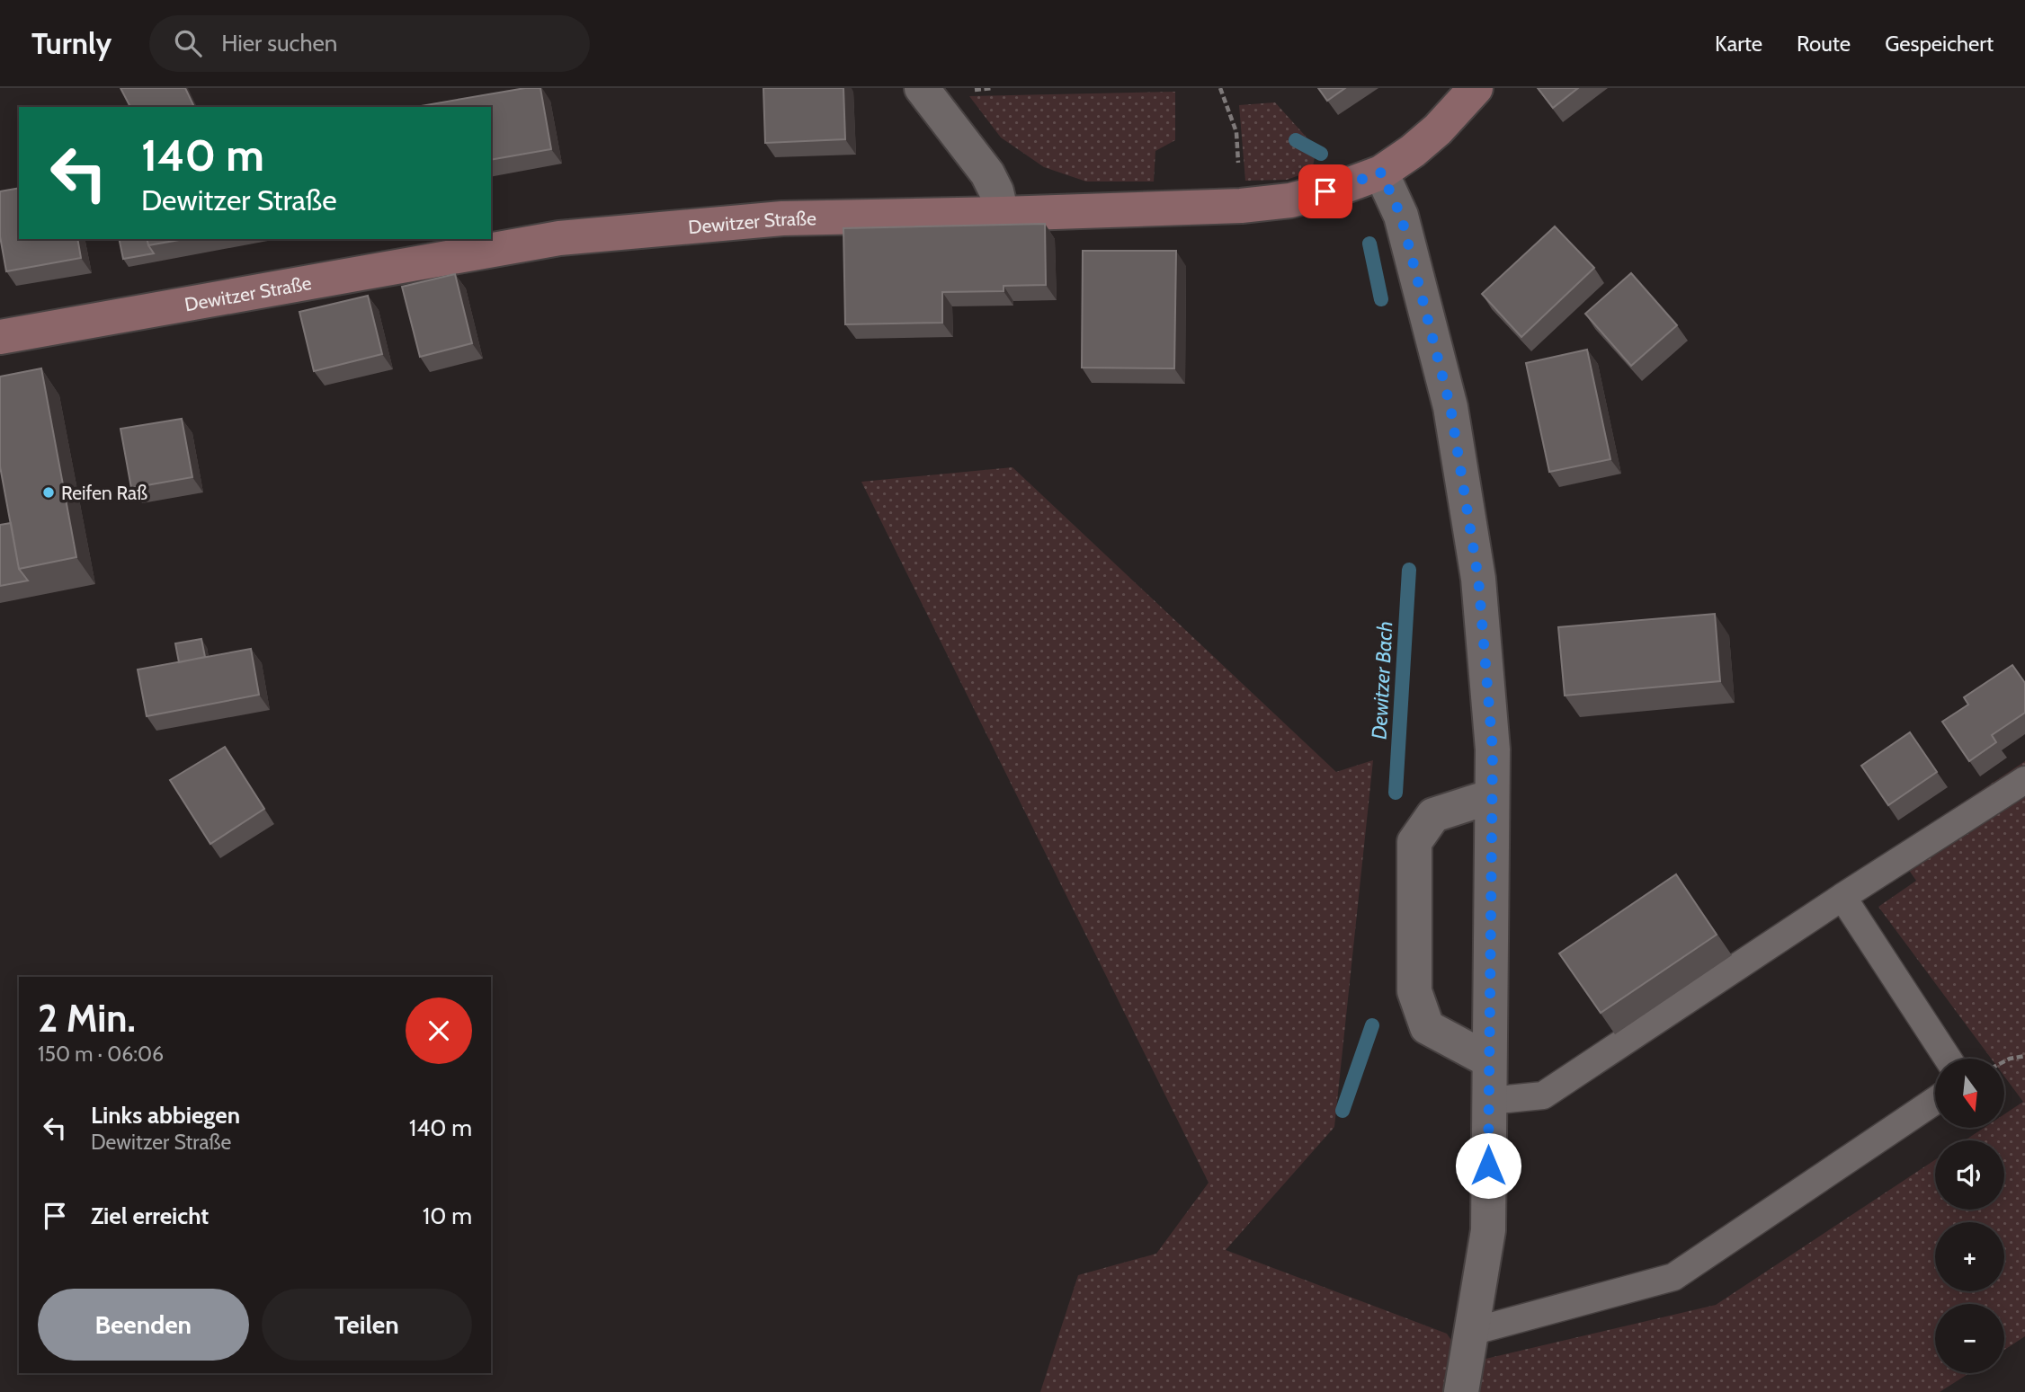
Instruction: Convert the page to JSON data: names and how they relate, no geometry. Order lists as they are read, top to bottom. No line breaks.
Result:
{"streets":{"street":["Dewitzer Straße"]},"water":["Dewitzer Bach"],"places":["Reifen Raß"],"north":"bottom","page":{"header":"Turnly","search":"Hier suchen","nav":["Karte","Route","Gespeichert"],"turn":["140 m","Dewitzer Straße"],"heading":["2 Min.","150 m · 06:06"],"map_buttons":["+","−"],"list":[{"name":"Links abbiegen","note":"Dewitzer Straße","value":"140 m"},{"name":"Ziel erreicht","value":"10 m"}],"buttons":["Beenden","Teilen"]}}
